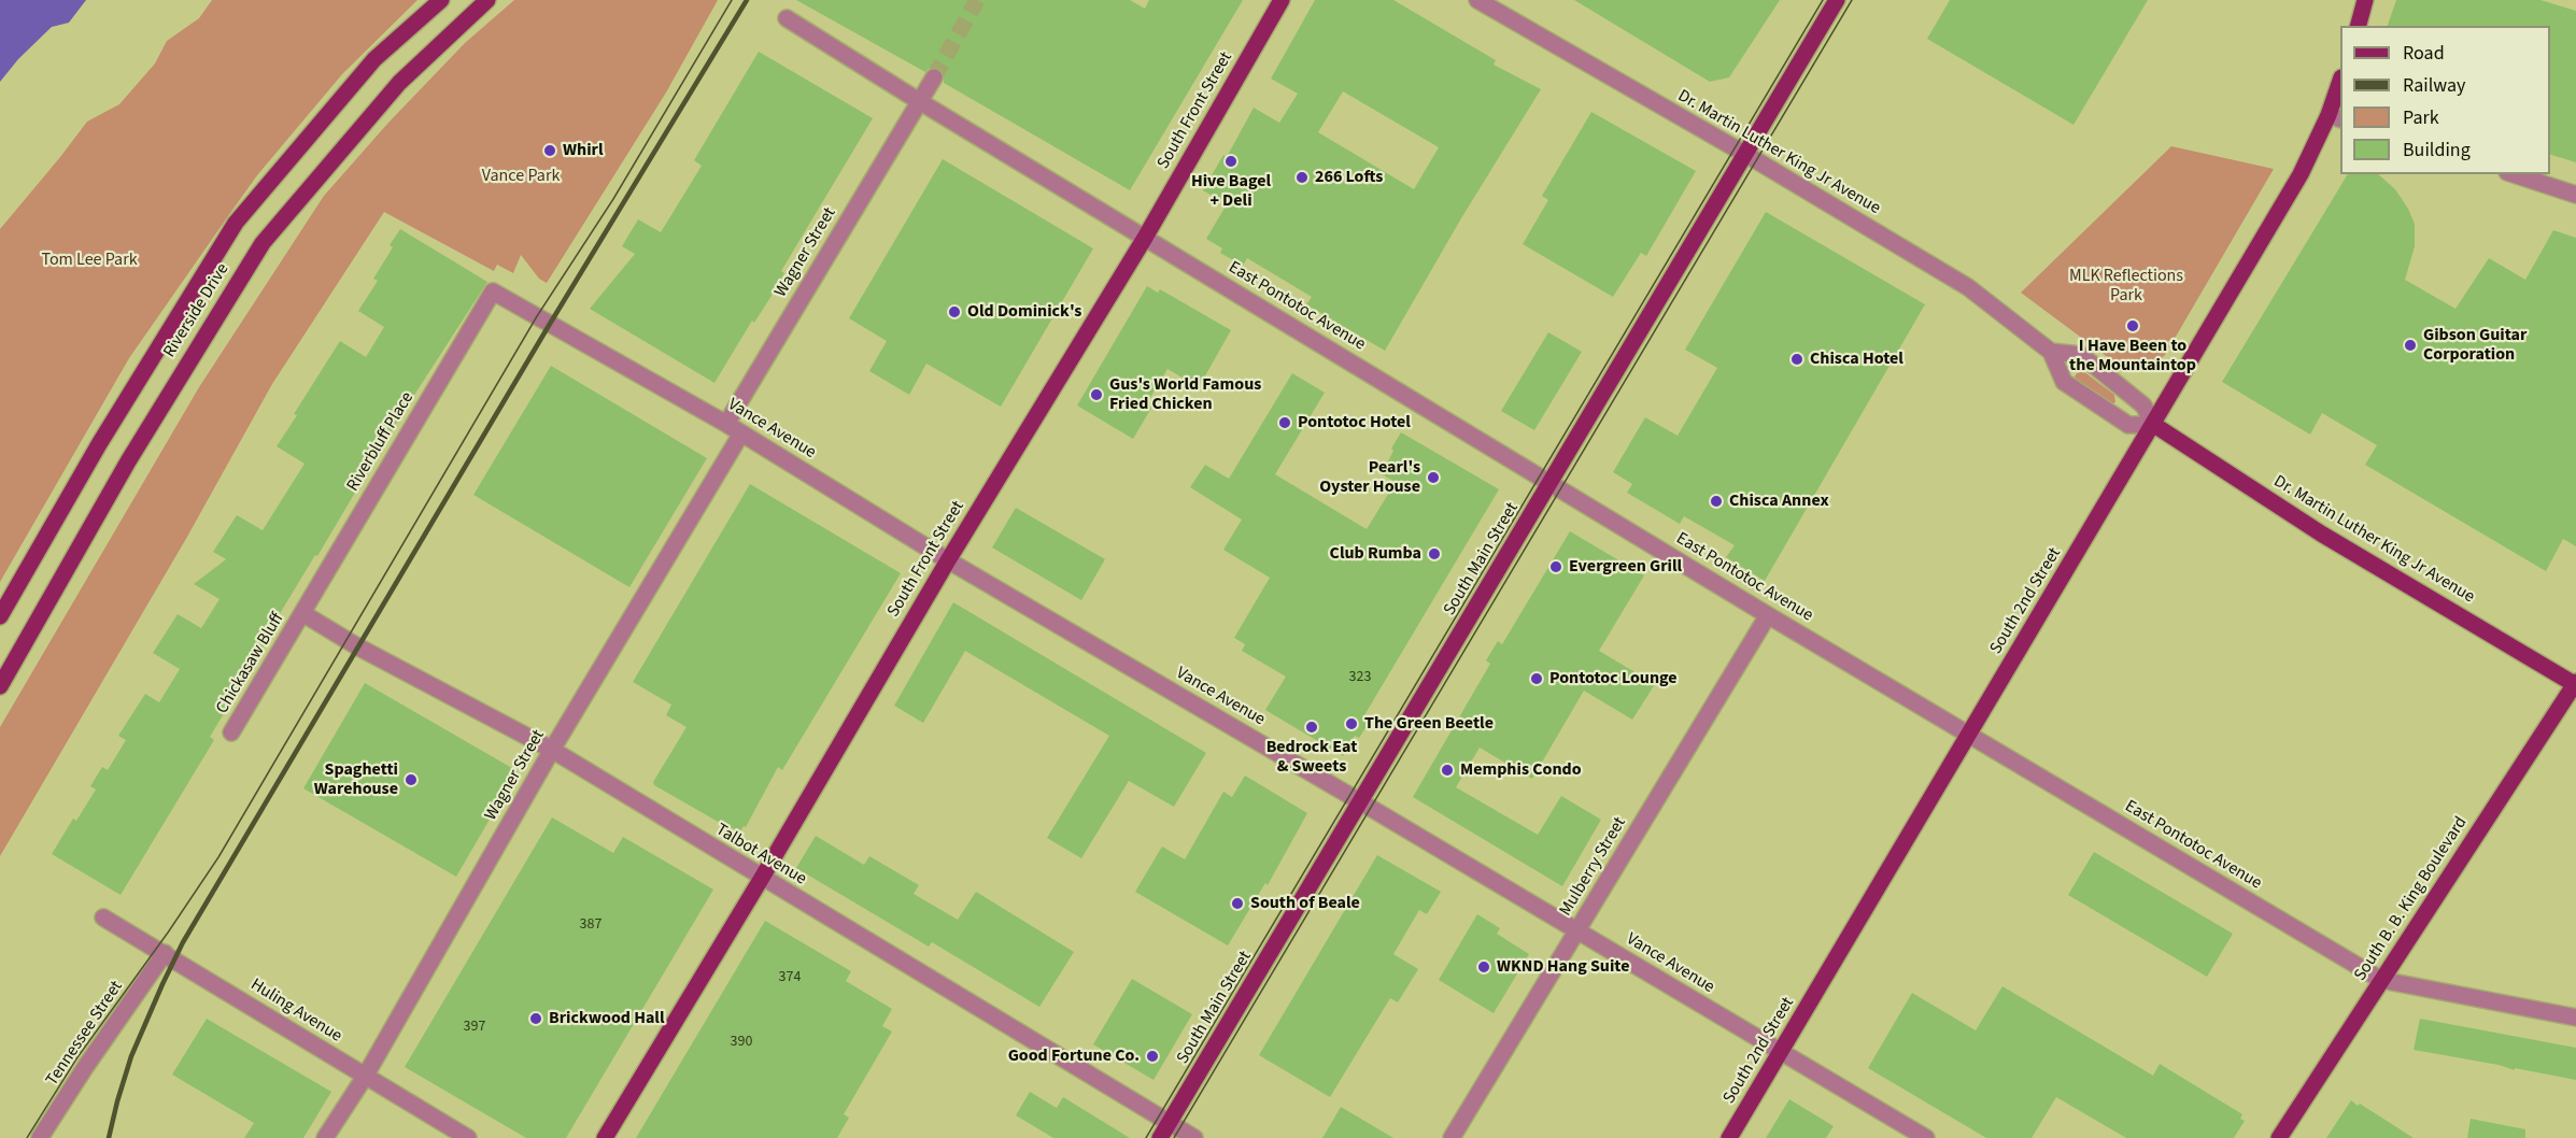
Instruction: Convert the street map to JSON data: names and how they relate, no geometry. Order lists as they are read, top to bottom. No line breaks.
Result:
{"streets":{"main road":["South Front Street","Dr. Martin Luther King Jr Avenue","Riverside Drive","South Main Street","South 2nd Street","South B. B. King Boulevard"],"street":["Wagner Street","East Pontotoc Avenue","Vance Avenue","Riverbluff Place","Chickasaw Bluff","Talbot Avenue","Mulberry Street","Huling Avenue","Tennessee Street"]},"crossings":[["South Front Street","East Pontotoc Avenue"],["South Front Street","Vance Avenue"],["South Front Street","Talbot Avenue"],["Dr. Martin Luther King Jr Avenue","South Main Street"],["Dr. Martin Luther King Jr Avenue","South 2nd Street"],["Dr. Martin Luther King Jr Avenue","South B. B. King Boulevard"],["Wagner Street","East Pontotoc Avenue"],["Wagner Street","Vance Avenue"],["Wagner Street","Talbot Avenue"],["Wagner Street","Huling Avenue"],["East Pontotoc Avenue","South Main Street"],["East Pontotoc Avenue","South 2nd Street"],["East Pontotoc Avenue","Mulberry Street"],["East Pontotoc Avenue","South B. B. King Boulevard"],["Vance Avenue","Riverbluff Place"],["Vance Avenue","South Main Street"],["Vance Avenue","South 2nd Street"],["Vance Avenue","Mulberry Street"],["Riverbluff Place","Chickasaw Bluff"],["Riverbluff Place","Talbot Avenue"],["South Main Street","Talbot Avenue"],["Chickasaw Bluff","Talbot Avenue"],["Huling Avenue","Tennessee Street"]],"parks":["Vance Park","Tom Lee Park","MLK Reflections Park"],"places":["Whirl","Hive Bagel + Deli","266 Lofts","Old Dominick's","I Have Been to the Mountaintop","Gibson Guitar Corporation","Chisca Hotel","Gus's World Famous Fried Chicken","Pontotoc Hotel","Pearl's Oyster House","Chisca Annex","Club Rumba","Evergreen Grill","Pontotoc Lounge","The Green Beetle","Bedrock Eat & Sweets","Memphis Condo","Spaghetti Warehouse","South of Beale","WKND Hang Suite","Brickwood Hall","Good Fortune Co."],"house_numbers":["323","387","374","397","390"],"legend":["Road","Railway","Park","Building"]}
